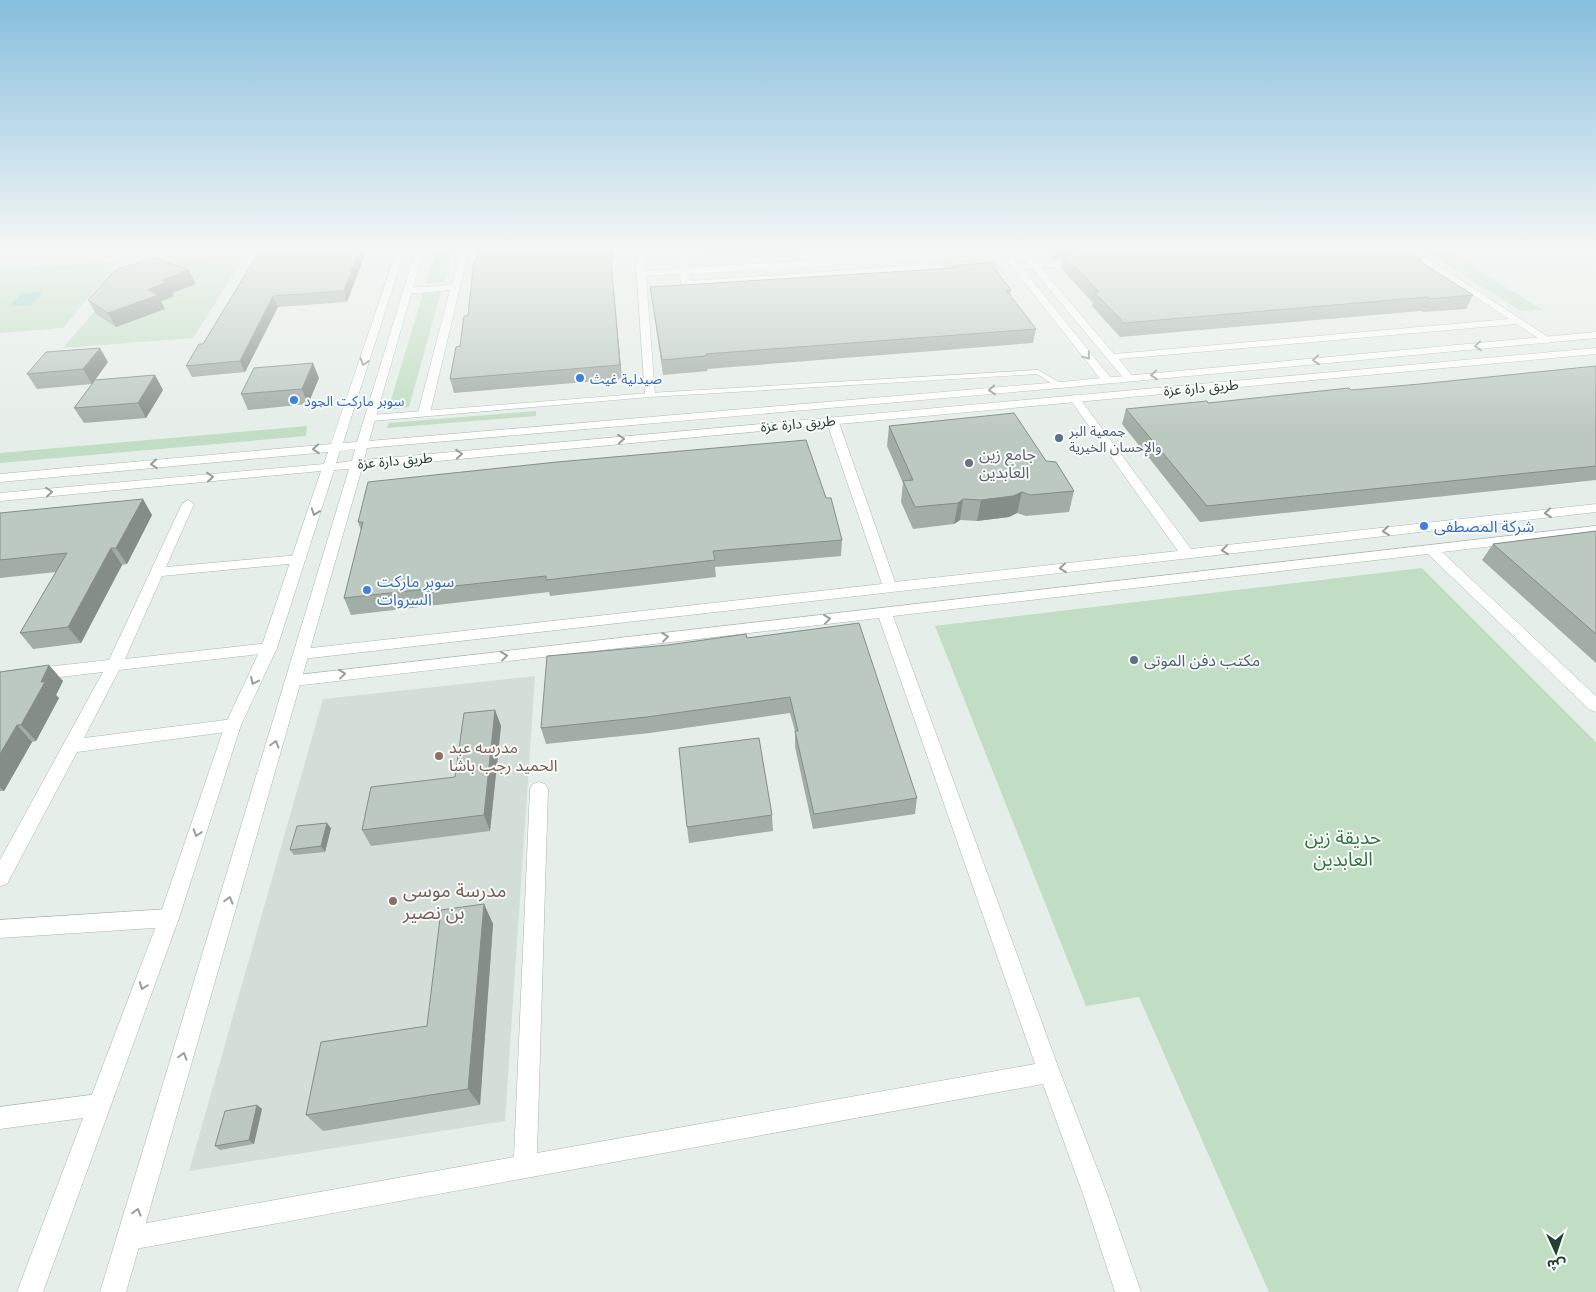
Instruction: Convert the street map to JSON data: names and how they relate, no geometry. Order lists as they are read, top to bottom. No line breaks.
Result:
{"streets":{"street":["طريق دارة عزة"]},"parks":["حديقة زين العابدين"],"places":["صيدلية غيث","سوبر ماركت الجود","جمعية البر والإحسان الخيرية","جامع زين العابدين","شركة المصطفى","سوبر ماركت السروات","مكتب دفن الموتى","مدرسه عبد الحميد رجب باشا","مدرسة موسى بن نصير"],"north":"bottom"}
